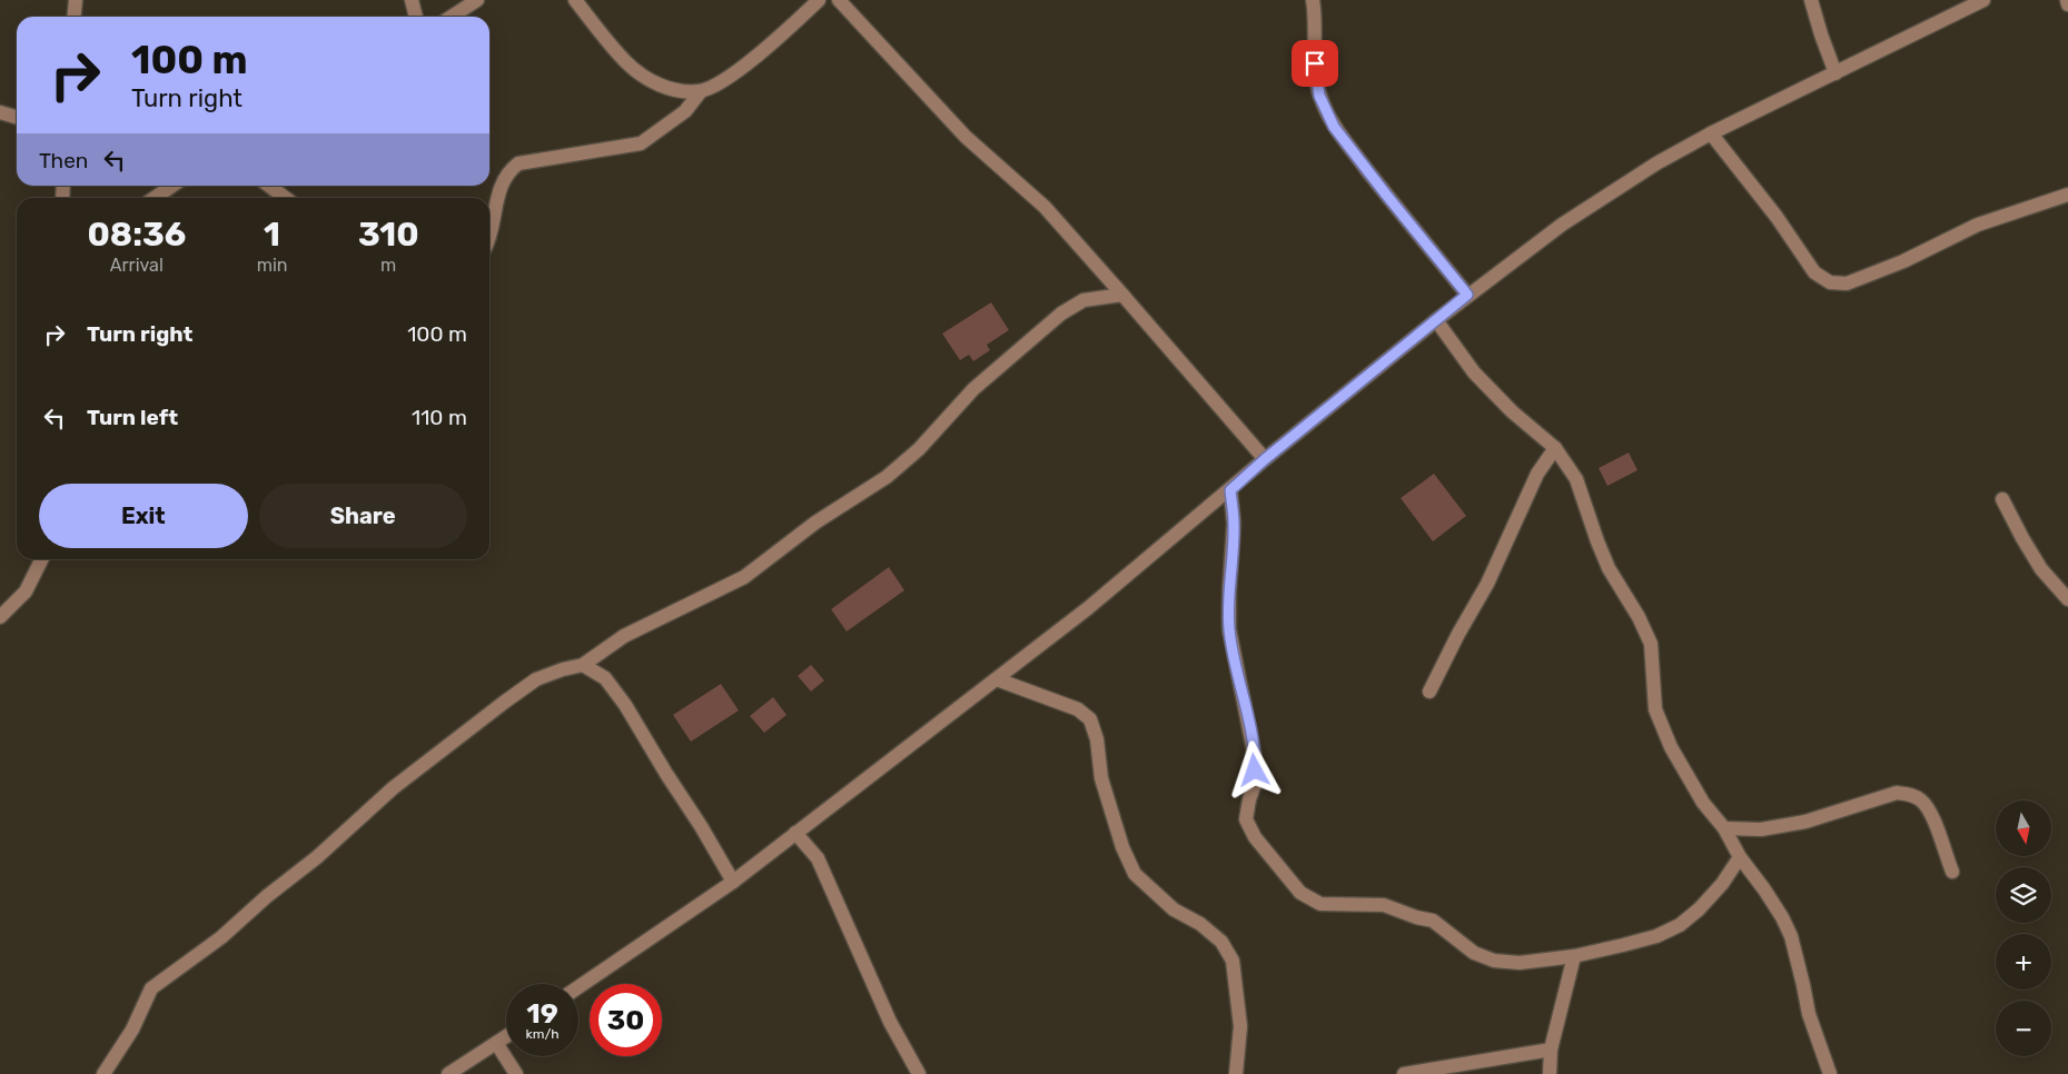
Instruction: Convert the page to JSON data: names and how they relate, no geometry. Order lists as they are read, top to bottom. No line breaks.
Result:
{"north":"bottom","page":{"turn":["100 m","Turn right"],"then":"Then","eta":["08:36","Arrival","1","min","310","m"],"list":[{"name":"Turn right","value":"100 m"},{"name":"Turn left","value":"110 m"}],"buttons":["Exit","Share"],"map_buttons":["+","−"],"speed":"19 km/h","limit":"30"}}
